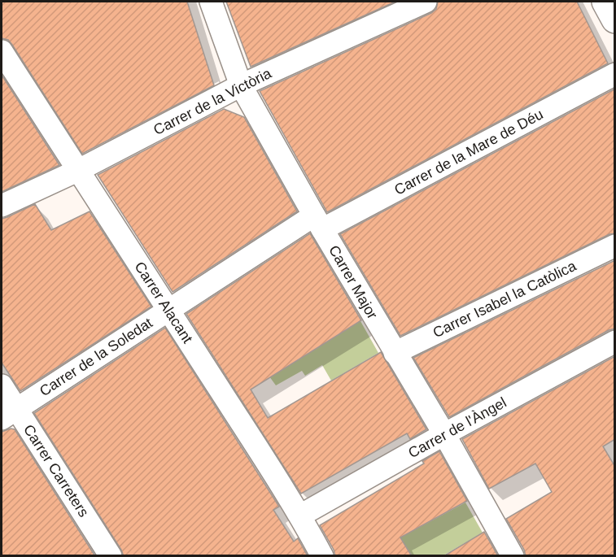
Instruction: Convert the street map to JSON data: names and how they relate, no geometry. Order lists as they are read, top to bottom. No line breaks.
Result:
{"streets":{"street":["Carrer de la Victòria","Carrer de la Mare de Déu","Carrer Major","Carrer Isabel la Catòlica","Carrer Alacant","Carrer de la Soledat","Carrer de l'Àngel","Carrer Carreters"]},"crossings":[["Carrer de la Victòria","Carrer Major"],["Carrer de la Victòria","Carrer Alacant"],["Carrer de la Mare de Déu","Carrer Major"],["Carrer de la Mare de Déu","Carrer de la Soledat"],["Carrer Major","Carrer Isabel la Catòlica"],["Carrer Major","Carrer de la Soledat"],["Carrer Major","Carrer de l'Àngel"],["Carrer Alacant","Carrer de la Soledat"],["Carrer Alacant","Carrer de l'Àngel"],["Carrer de la Soledat","Carrer Carreters"]]}
